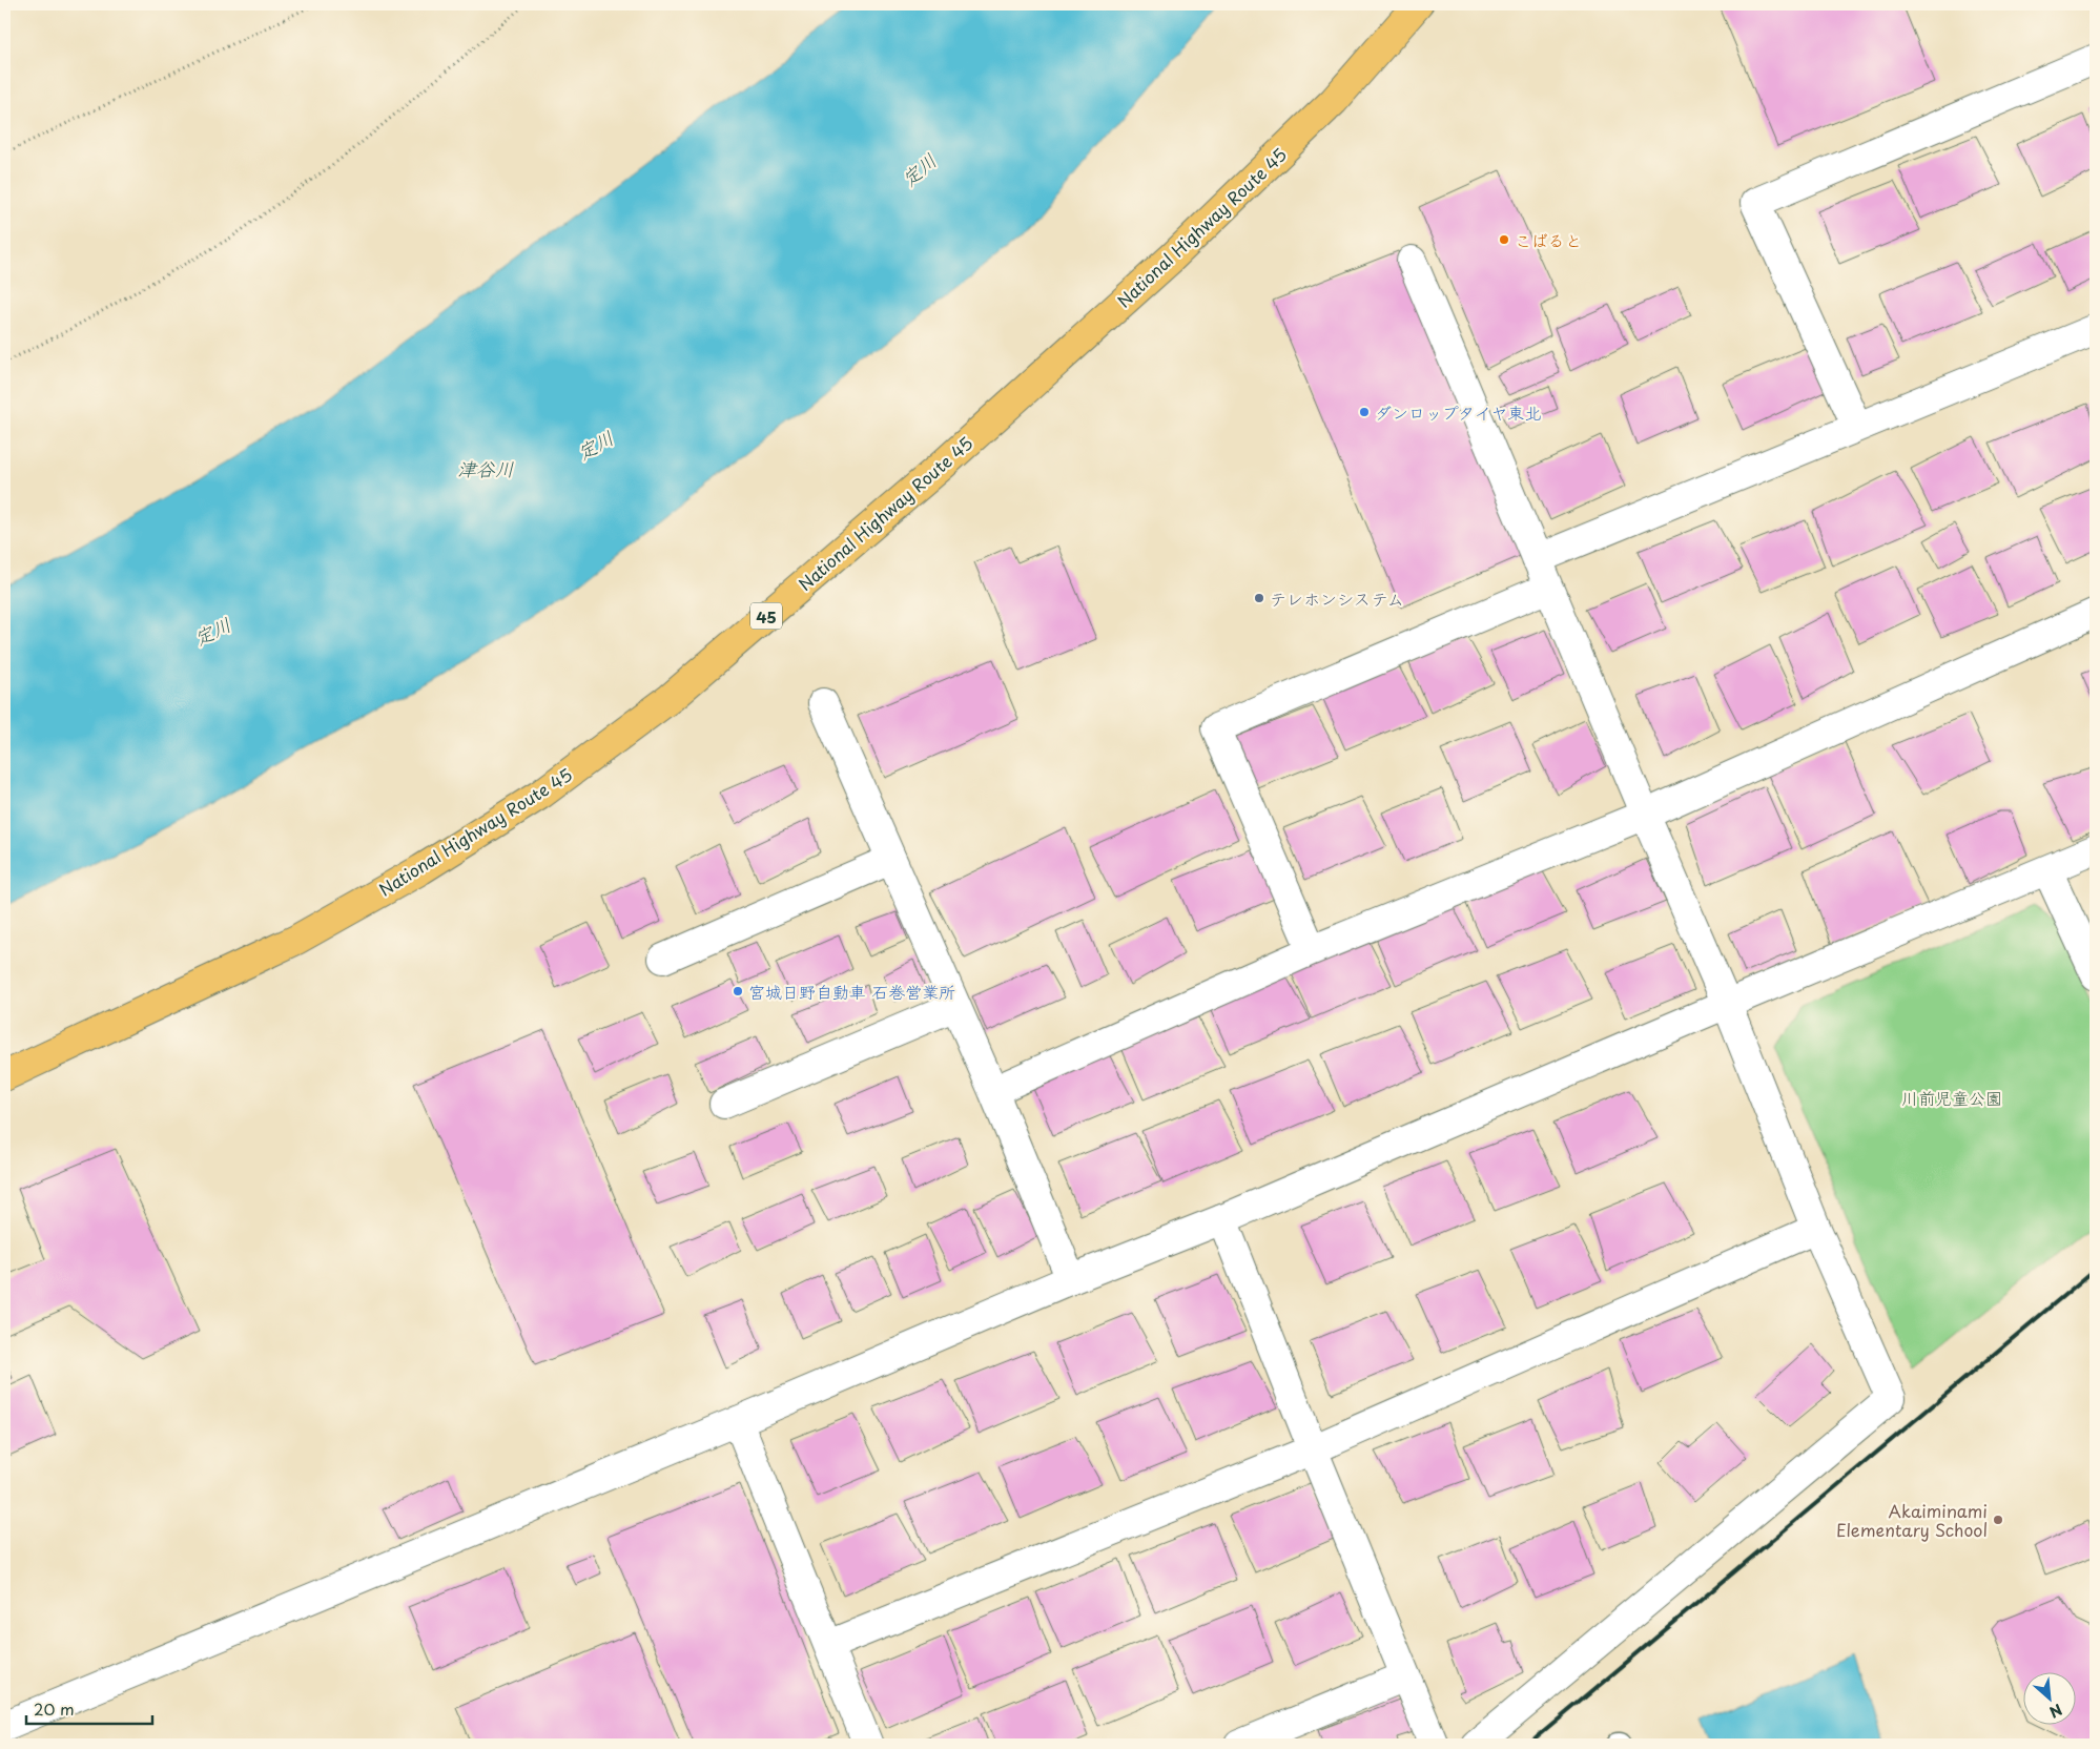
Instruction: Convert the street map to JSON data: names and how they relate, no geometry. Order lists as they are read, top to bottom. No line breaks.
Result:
{"streets":{"highway":["National Highway Route 45","45"]},"water":["定川","津谷川"],"parks":["川前児童公園"],"places":["こばると","ダンロップタイヤ東北","テレホンシステム","宮城日野自動車 石巻営業所","Akaiminami Elementary School"],"scale_bar":"20 m","north":"bottom right"}
